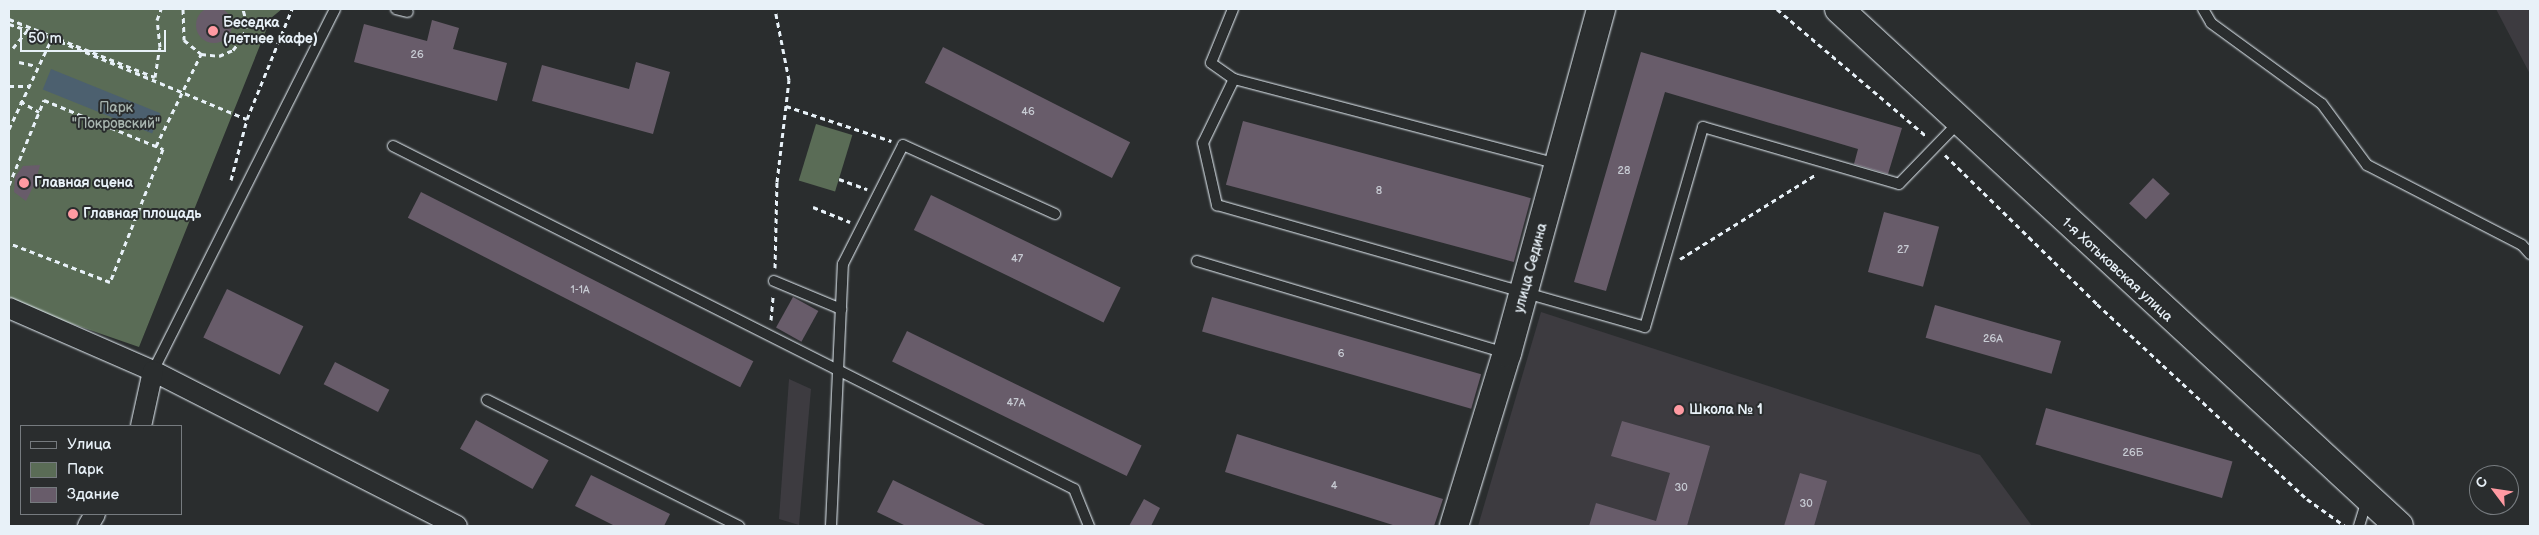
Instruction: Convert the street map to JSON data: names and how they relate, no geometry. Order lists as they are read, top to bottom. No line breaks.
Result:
{"streets":{"main road":["улица Седина","1-я Хотьковская улица"]},"parks":["Парк \"Покровский\""],"places":["Беседка (летнее кафе)","Главная сцена","Главная площадь","Школа № 1"],"house_numbers":["26","46","28","8","27","47","1-1А","26А","6","47А","26Б","4","30","30"],"legend":["Улица","Парк","Здание"],"scale_bar":"50 m","north":"top left"}
